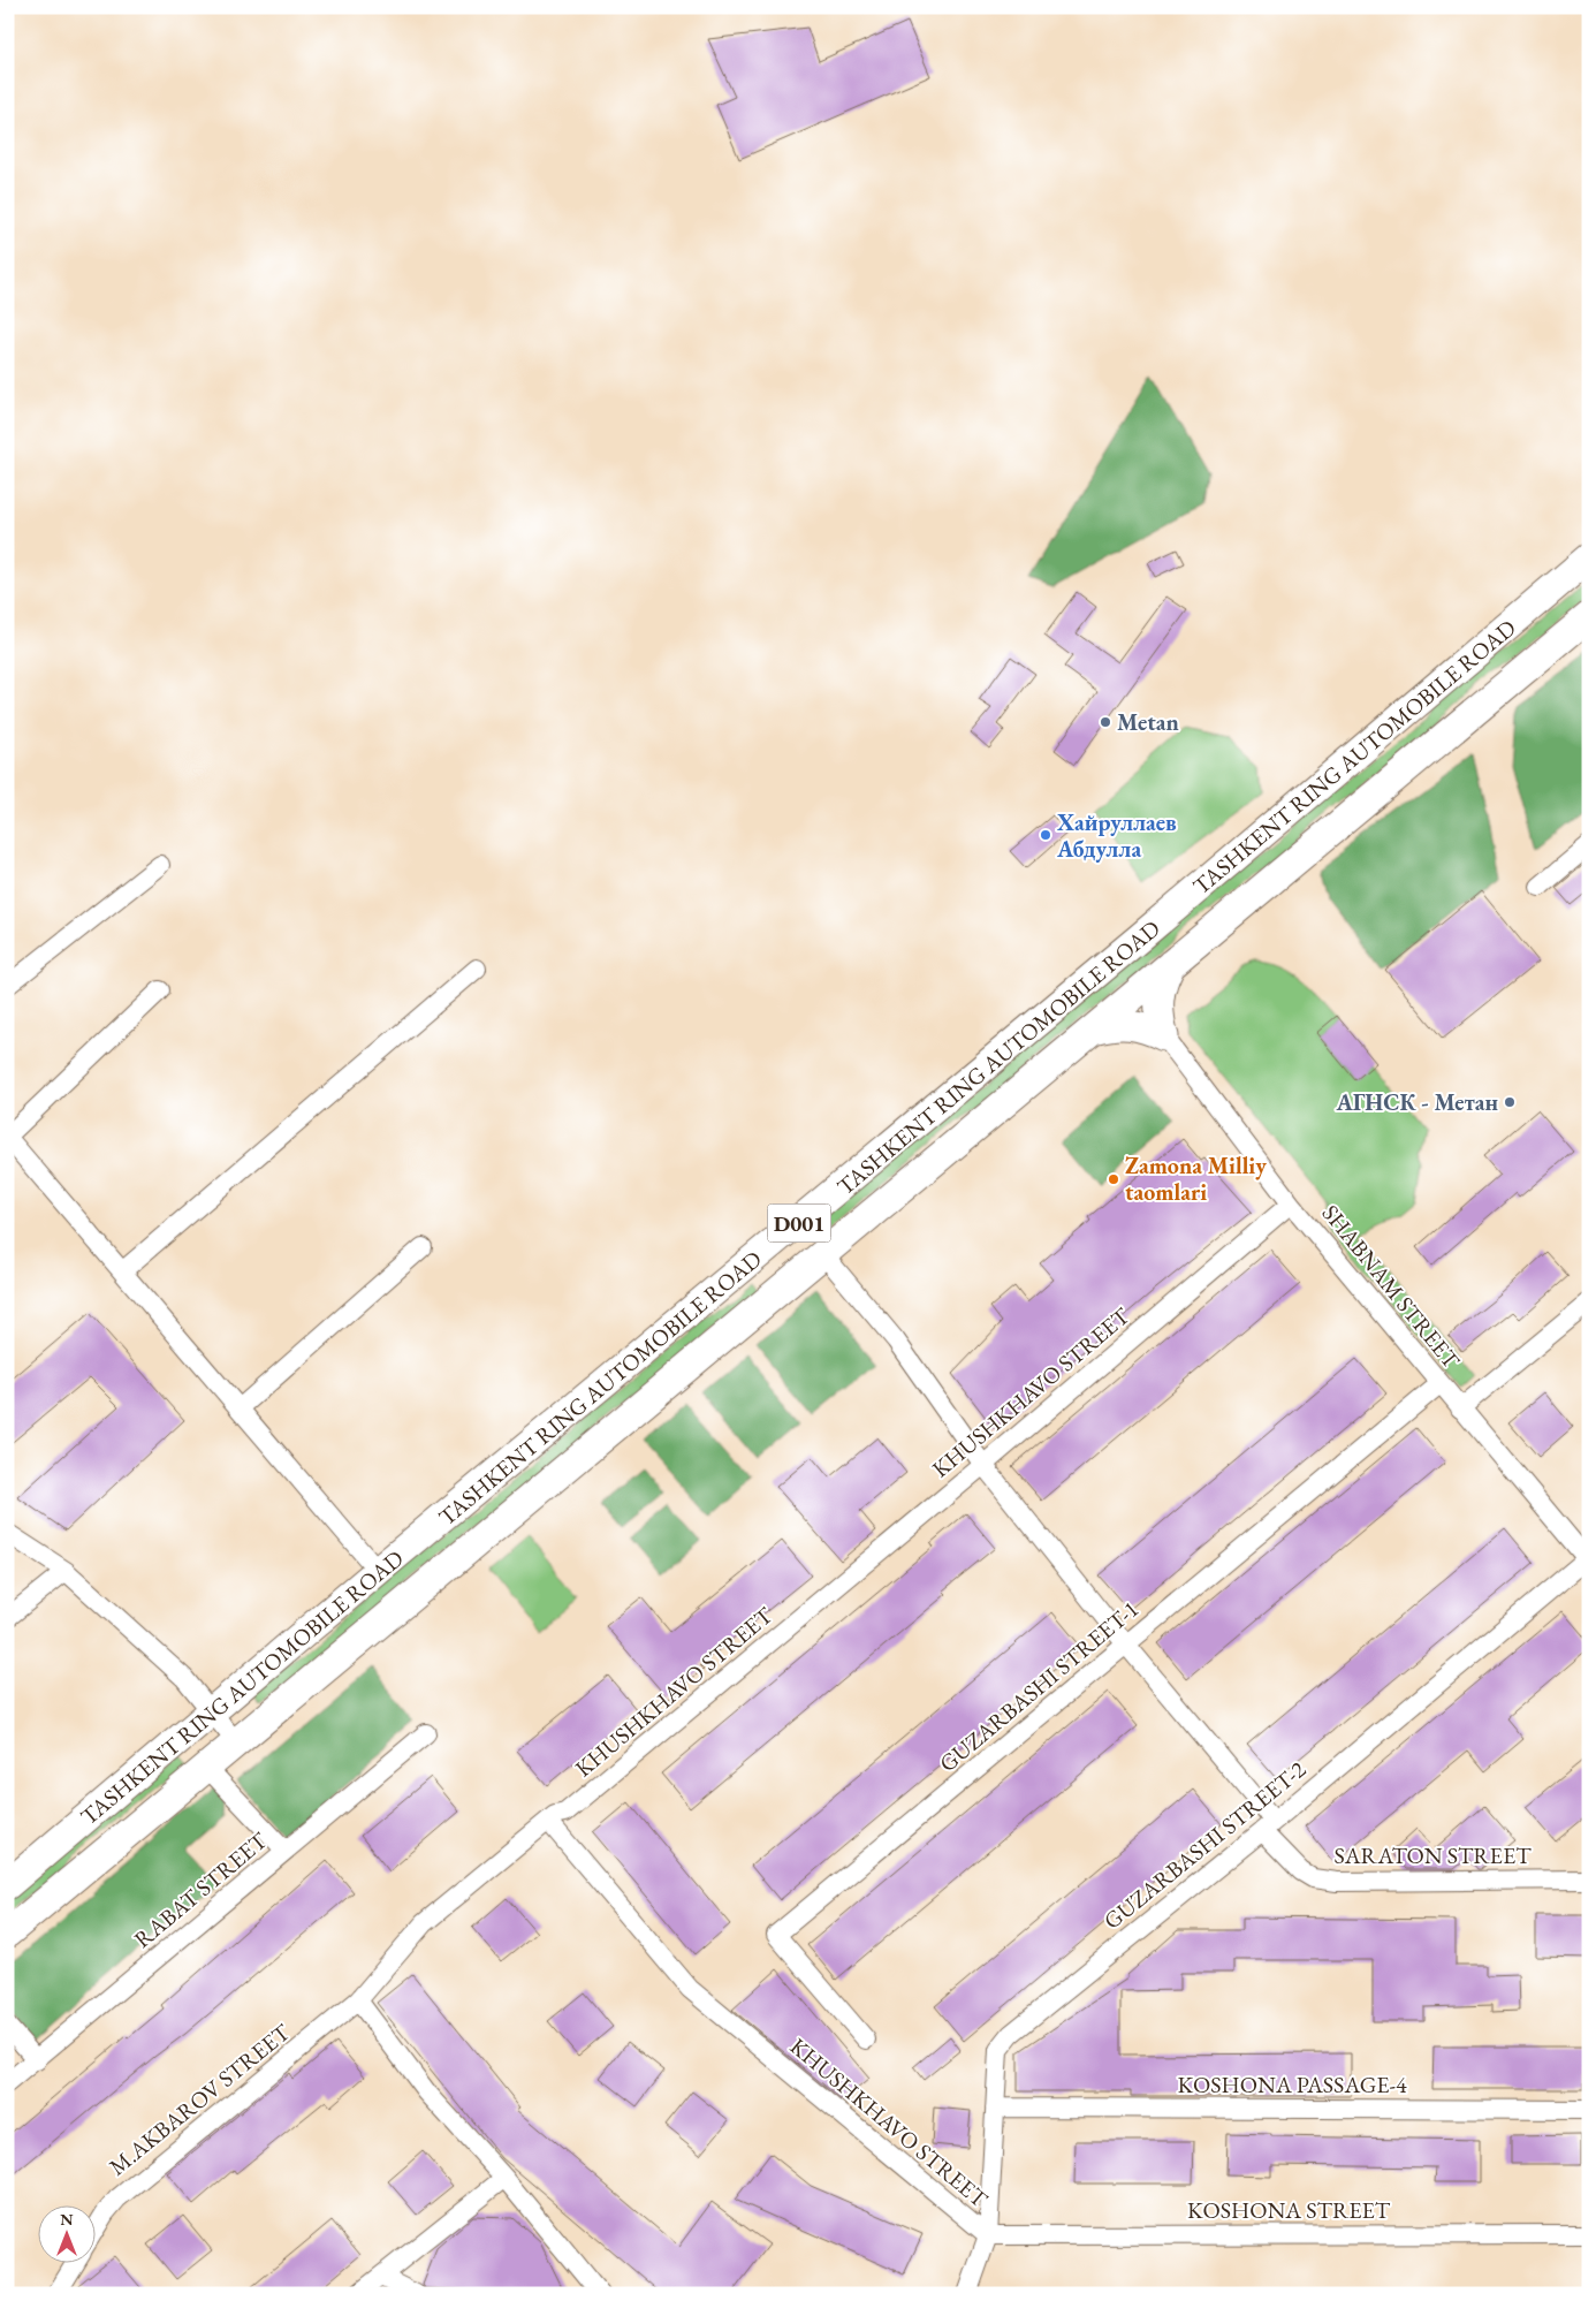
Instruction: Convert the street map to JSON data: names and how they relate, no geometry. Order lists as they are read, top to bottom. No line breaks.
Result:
{"streets":{"highway":["TASHKENT RING AUTOMOBILE ROAD","D001"],"street":["SHABNAM STREET","KHUSHKHAVO STREET","GUZARBASHI STREET-1","GUZARBASHI STREET-2","SARATON STREET","RABAT STREET","KOSHONA PASSAGE-4","M.AKBAROV STREET","KOSHONA STREET"]},"crossings":[["TASHKENT RING AUTOMOBILE ROAD","SARATON STREET"],["SHABNAM STREET","KHUSHKHAVO STREET"],["SHABNAM STREET","GUZARBASHI STREET-1"],["SHABNAM STREET","GUZARBASHI STREET-2"],["KHUSHKHAVO STREET","GUZARBASHI STREET-2"],["KHUSHKHAVO STREET","SARATON STREET"],["KHUSHKHAVO STREET","M.AKBAROV STREET"],["KHUSHKHAVO STREET","KOSHONA STREET"],["GUZARBASHI STREET-1","SARATON STREET"],["GUZARBASHI STREET-2","SARATON STREET"],["GUZARBASHI STREET-2","KOSHONA PASSAGE-4"],["GUZARBASHI STREET-2","KOSHONA STREET"]],"places":["Metan","Хайруллаев Абдулла","АГНСК - Метан","Zamona Milliy taomlari"],"north":"top"}
